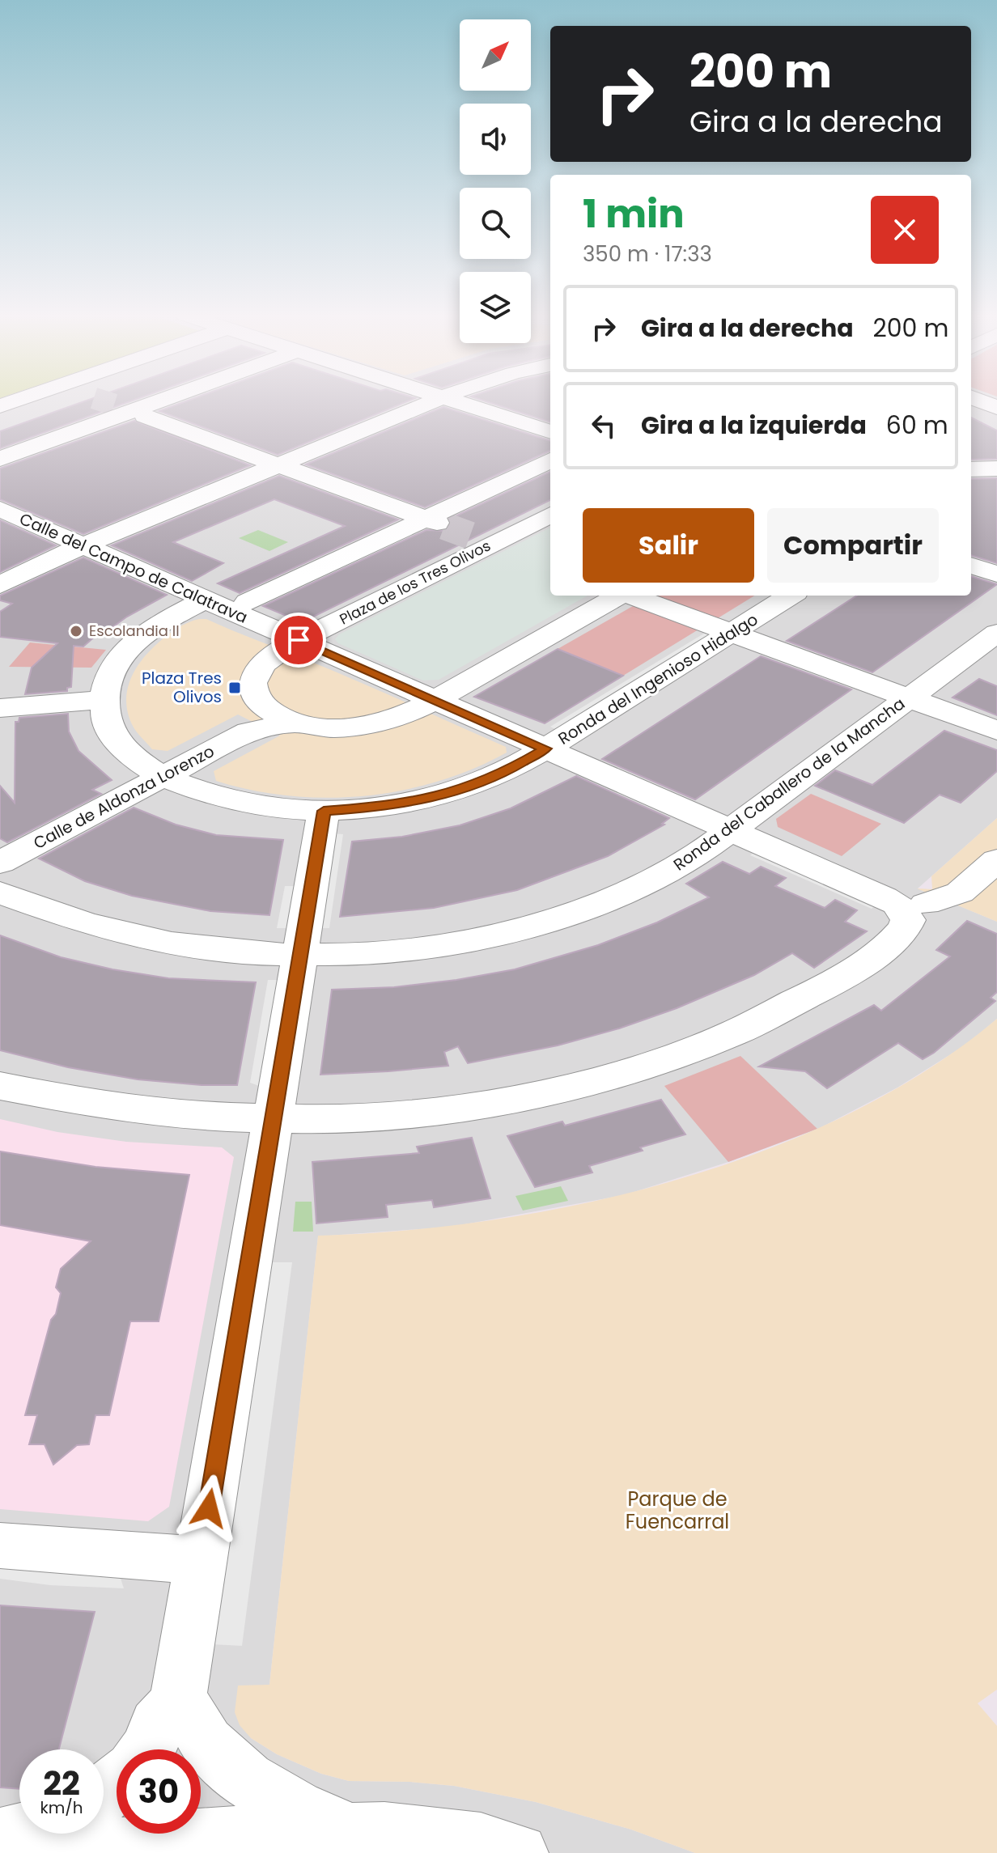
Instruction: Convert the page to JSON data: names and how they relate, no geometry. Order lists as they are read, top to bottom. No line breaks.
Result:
{"streets":{"street":["Calle del Campo de Calatrava","Plaza de los Tres Olivos","Ronda del Ingenioso Hidalgo","Ronda del Caballero de la Mancha","Calle de Aldonza Lorenzo"]},"crossings":[["Calle del Campo de Calatrava","Plaza de los Tres Olivos"],["Calle del Campo de Calatrava","Ronda del Ingenioso Hidalgo"],["Calle del Campo de Calatrava","Ronda del Caballero de la Mancha"],["Calle del Campo de Calatrava","Calle de Aldonza Lorenzo"],["Plaza de los Tres Olivos","Calle de Aldonza Lorenzo"],["Ronda del Ingenioso Hidalgo","Calle de Aldonza Lorenzo"]],"parks":["Parque de Fuencarral"],"places":{"other":["Escolandia II"],"transit":["Plaza Tres Olivos"]},"north":"top right","page":{"turn":["200 m","Gira a la derecha"],"heading":["1 min","350 m · 17:33"],"list":[{"name":"Gira a la derecha","value":"200 m"},{"name":"Gira a la izquierda","value":"60 m"}],"buttons":["Salir","Compartir"],"speed":"22 km/h","limit":"30"}}
